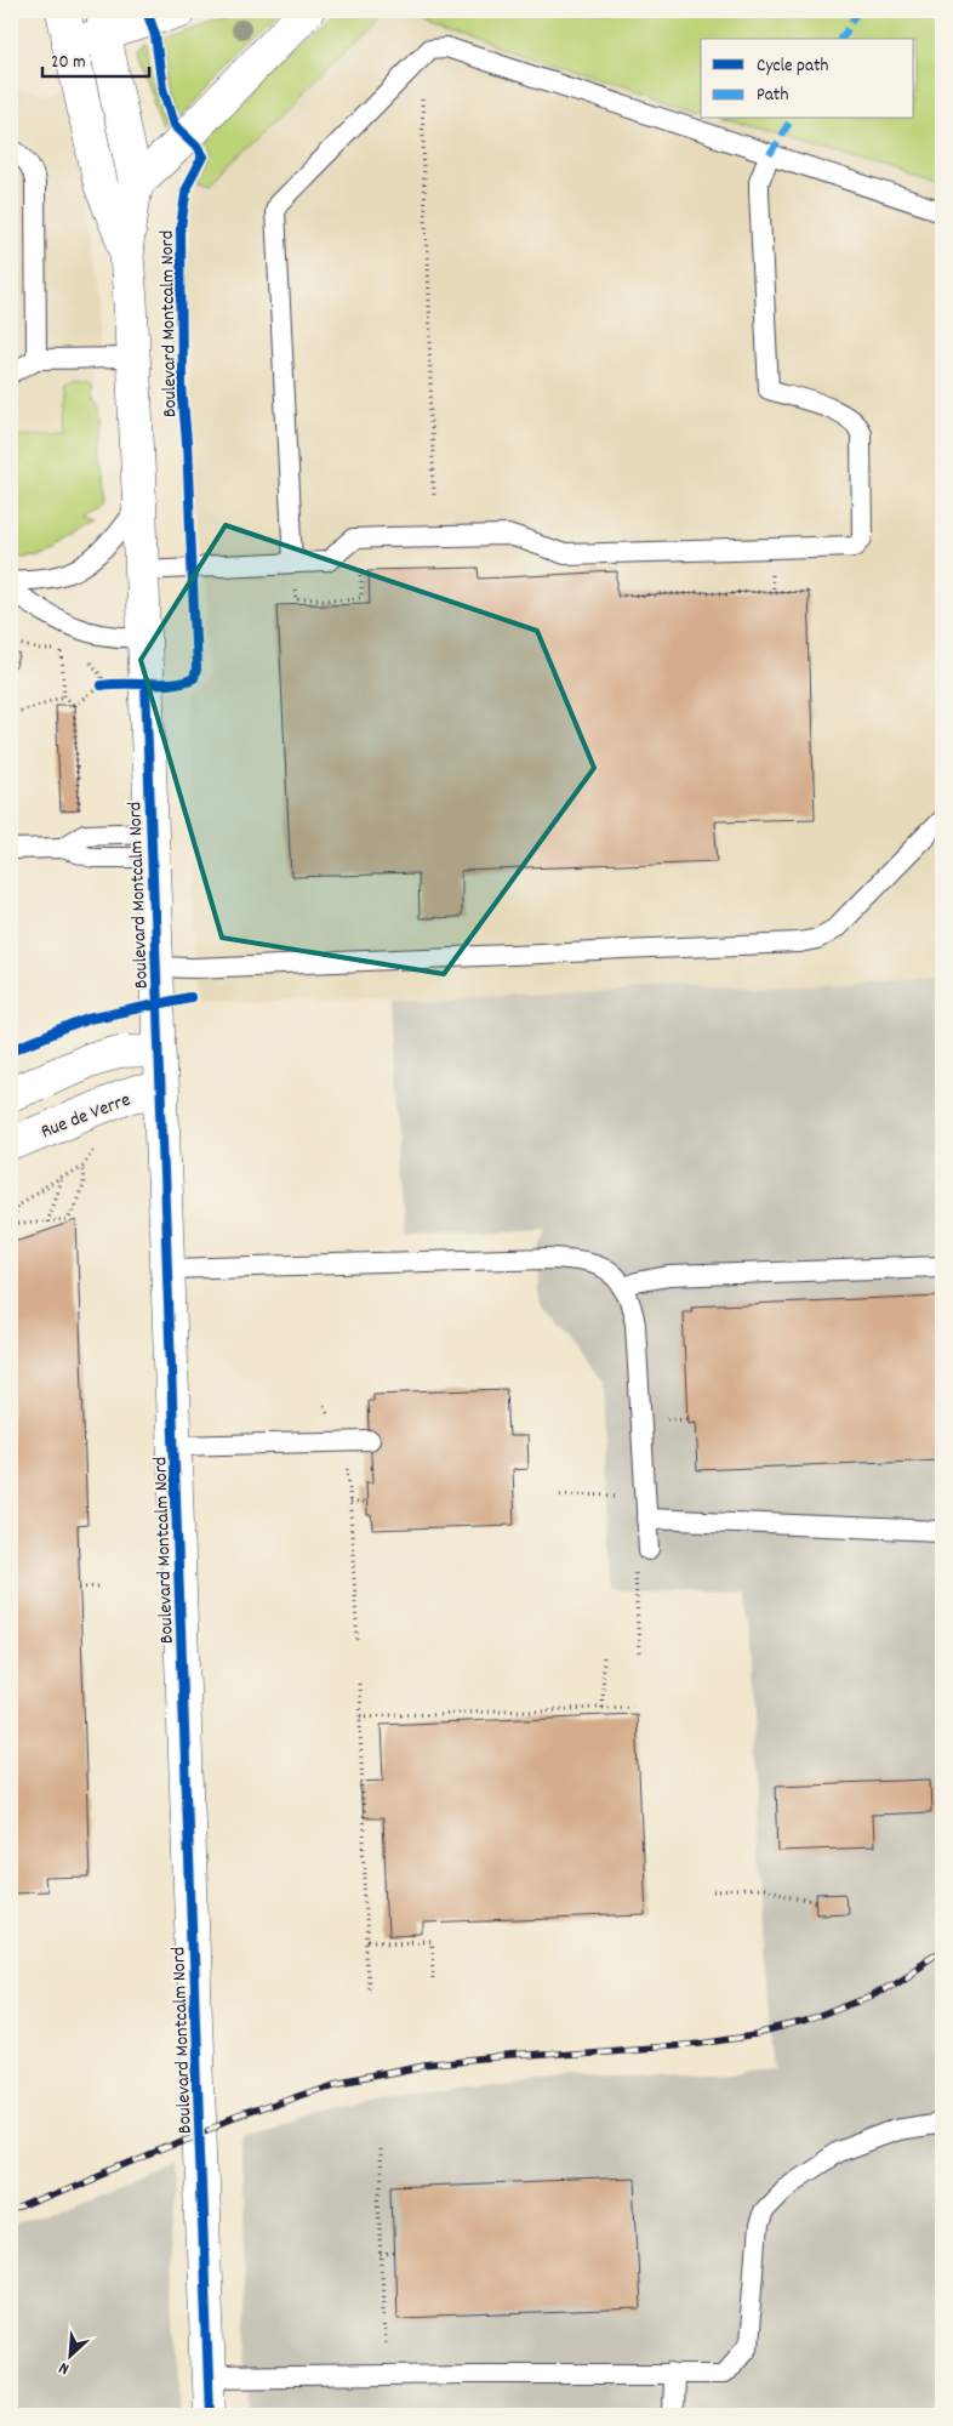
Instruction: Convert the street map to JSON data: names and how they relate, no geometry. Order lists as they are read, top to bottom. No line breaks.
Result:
{"streets":{"street":["Boulevard Montcalm Nord","Rue de Verre"]},"crossings":[["Boulevard Montcalm Nord","Rue de Verre"]],"legend":["Cycle path","Path"],"scale_bar":"20 m","north":"bottom left"}
